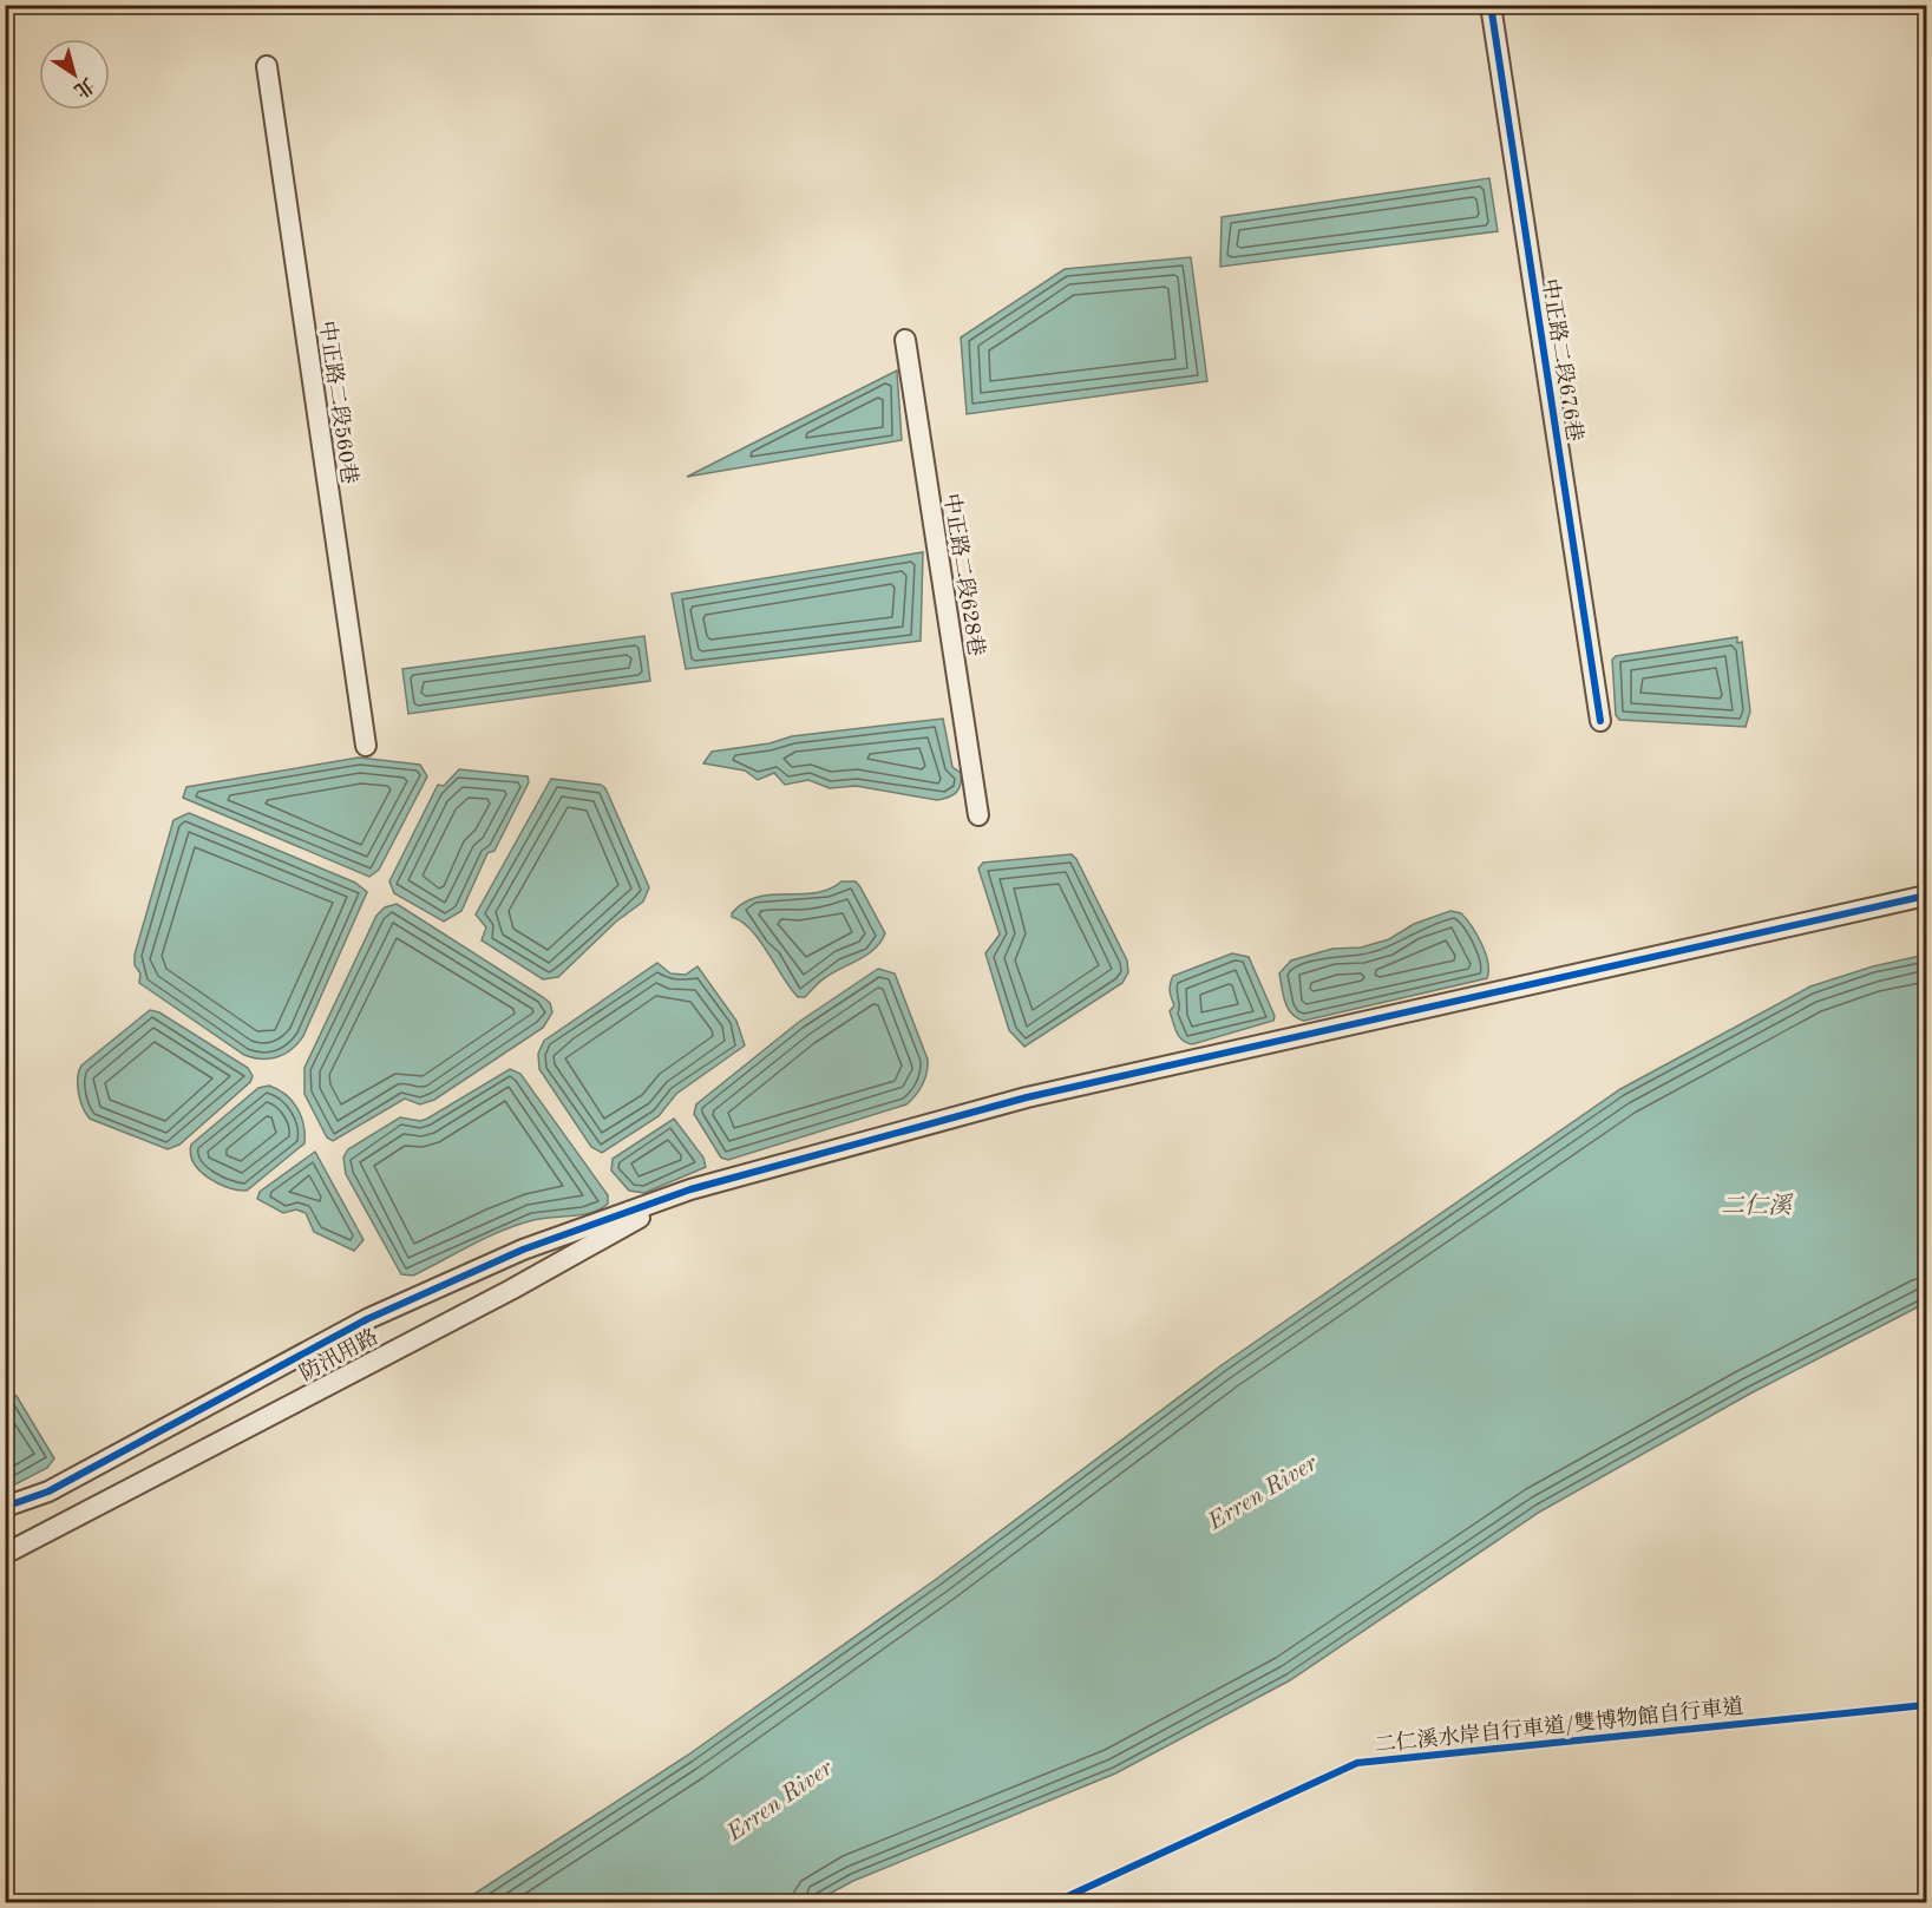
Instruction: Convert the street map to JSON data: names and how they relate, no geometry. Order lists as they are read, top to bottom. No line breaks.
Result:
{"streets":{"street":["中正路二段676巷","中正路二段560巷","中正路二段628巷","防汛用路"],"cycle path":["二仁溪水岸自行車道/雙博物館自行車道"]},"water":["二仁溪","Erren River"],"north":"bottom right"}
